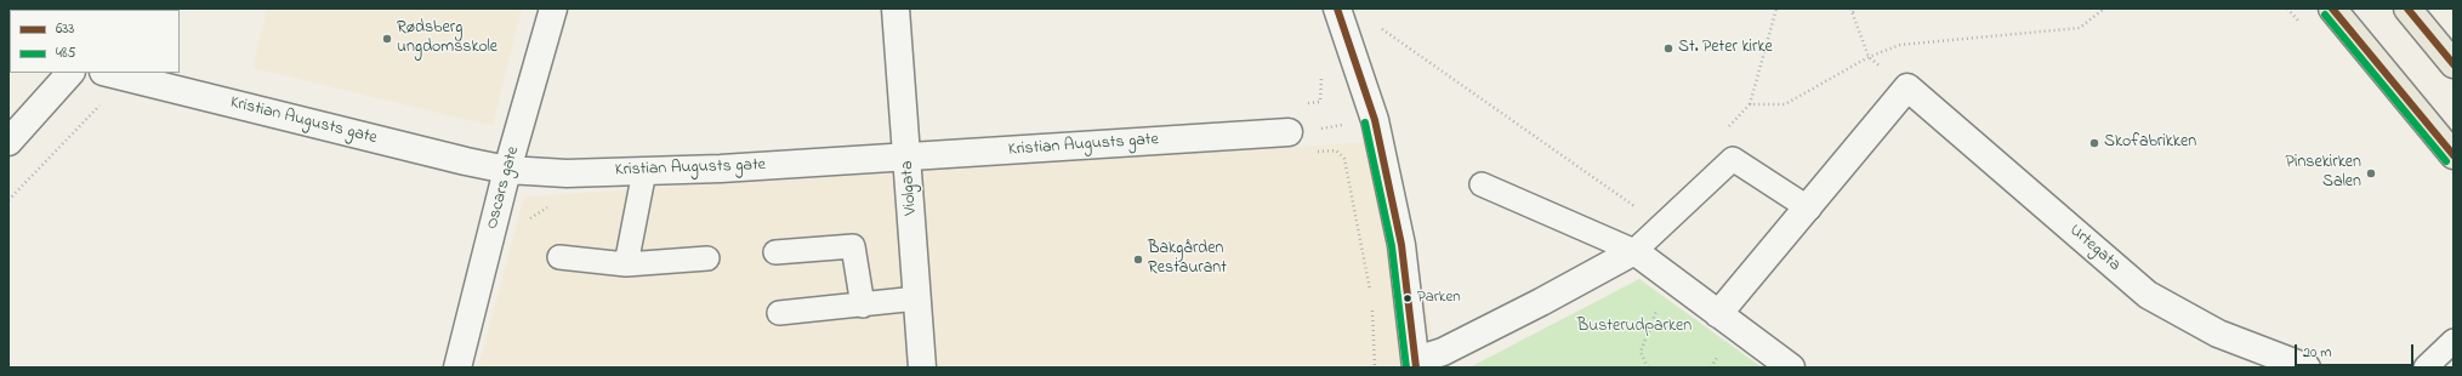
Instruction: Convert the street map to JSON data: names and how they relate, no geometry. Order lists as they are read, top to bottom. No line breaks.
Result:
{"streets":{"street":["Kristian Augusts gate","Oscars gate","Violgata","Urtegata"]},"crossings":[["Kristian Augusts gate","Oscars gate"],["Kristian Augusts gate","Violgata"]],"parks":["Busterudparken"],"places":["Rødsberg ungdomsskole","St. Peter kirke","Skofabrikken","Pinsekirken Salen","Bakgården Restaurant","Parken"],"lines":["transit line 633","transit line 485"],"legend":["633","485"],"scale_bar":"20 m"}
